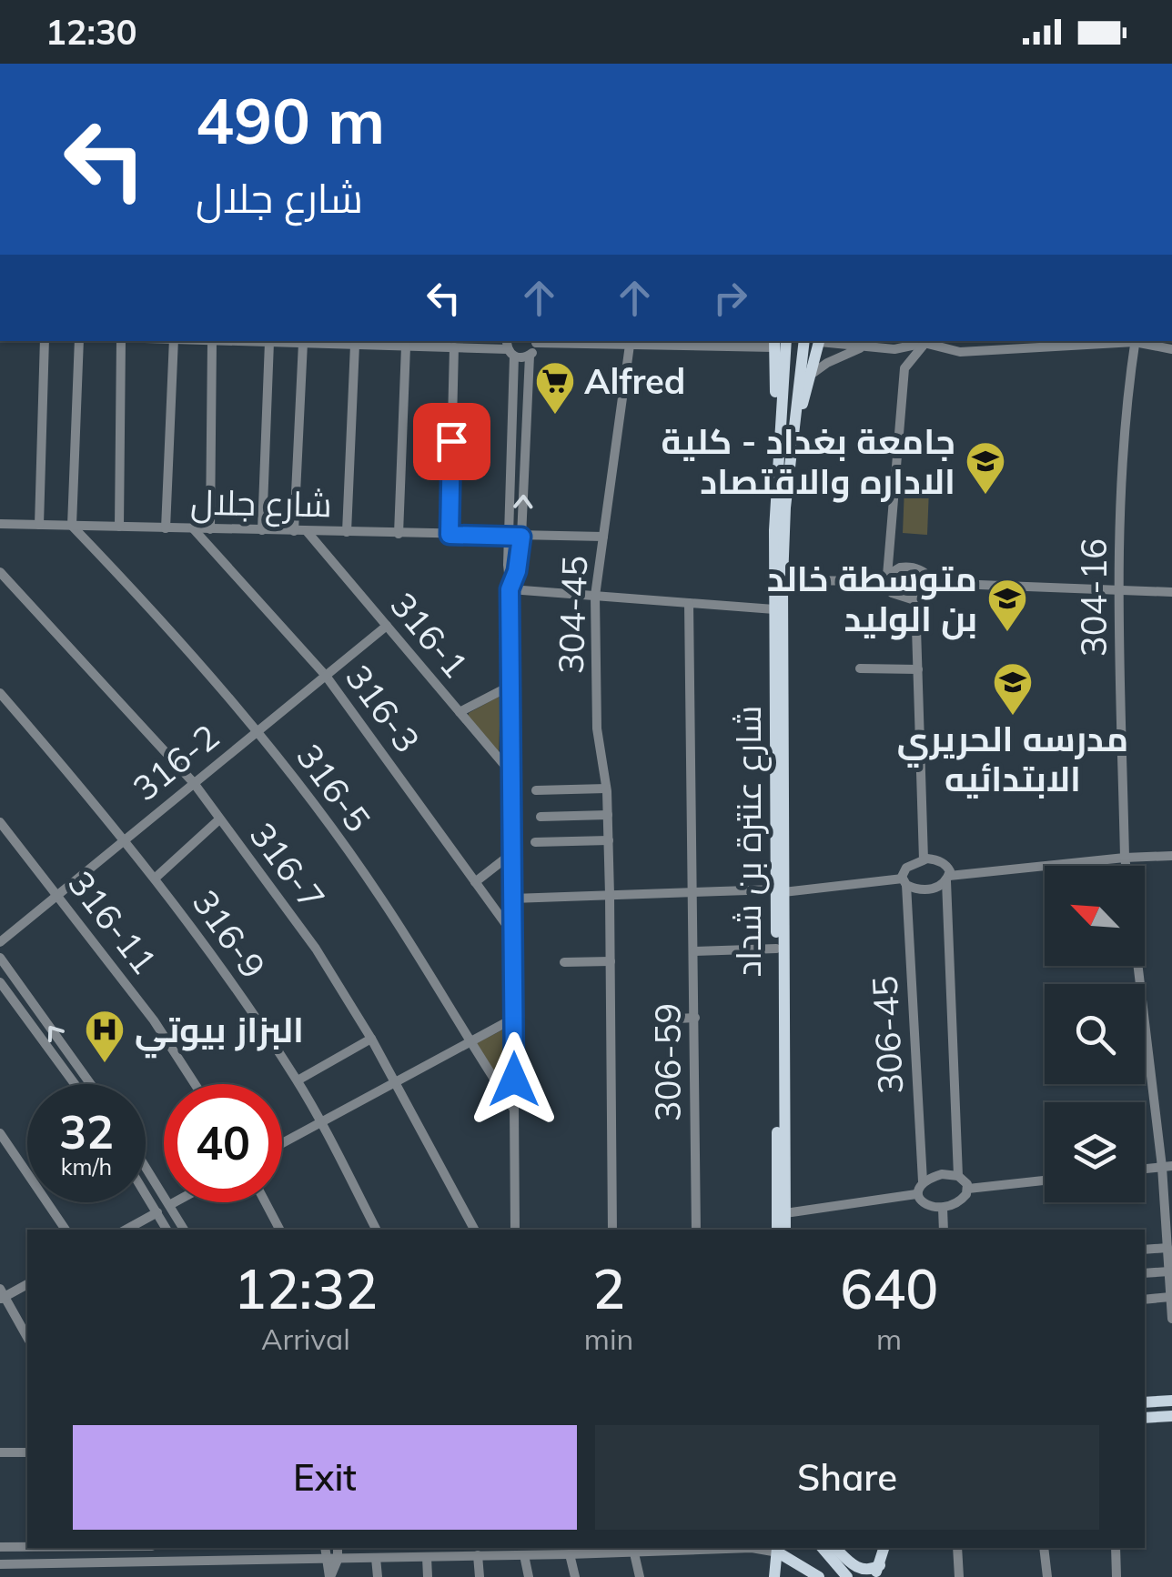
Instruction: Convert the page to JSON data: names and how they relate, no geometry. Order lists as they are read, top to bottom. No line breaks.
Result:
{"streets":{"main road":["شارع عنترة بن شداد"],"street":["شارع جلال","304-16","304-45","316-1","316-3","316-2","316-5","316-7","316-11","316-9","306-45","306-59"]},"crossings":[["شارع جلال","304-45"],["شارع جلال","316-1"],["شارع جلال","316-3"],["شارع جلال","316-5"],["316-1","316-2"],["316-3","316-2"],["316-2","316-5"],["316-2","316-7"],["316-2","316-11"],["316-2","316-9"]],"places":{"supermarket":["Alfred"],"school or university":["جامعة بغداد - كلية الاداره والاقتصاد","متوسطة خالد بن الوليد","مدرسه الحريري الابتدائيه"],"hospital":["البزاز بيوتي"]},"north":"top left","page":{"status":"12:30","turn":["490 m","شارع جلال"],"speed":"32 km/h","limit":"40","eta":["12:32","Arrival","2","min","640","m"],"buttons":["Exit","Share"]}}
